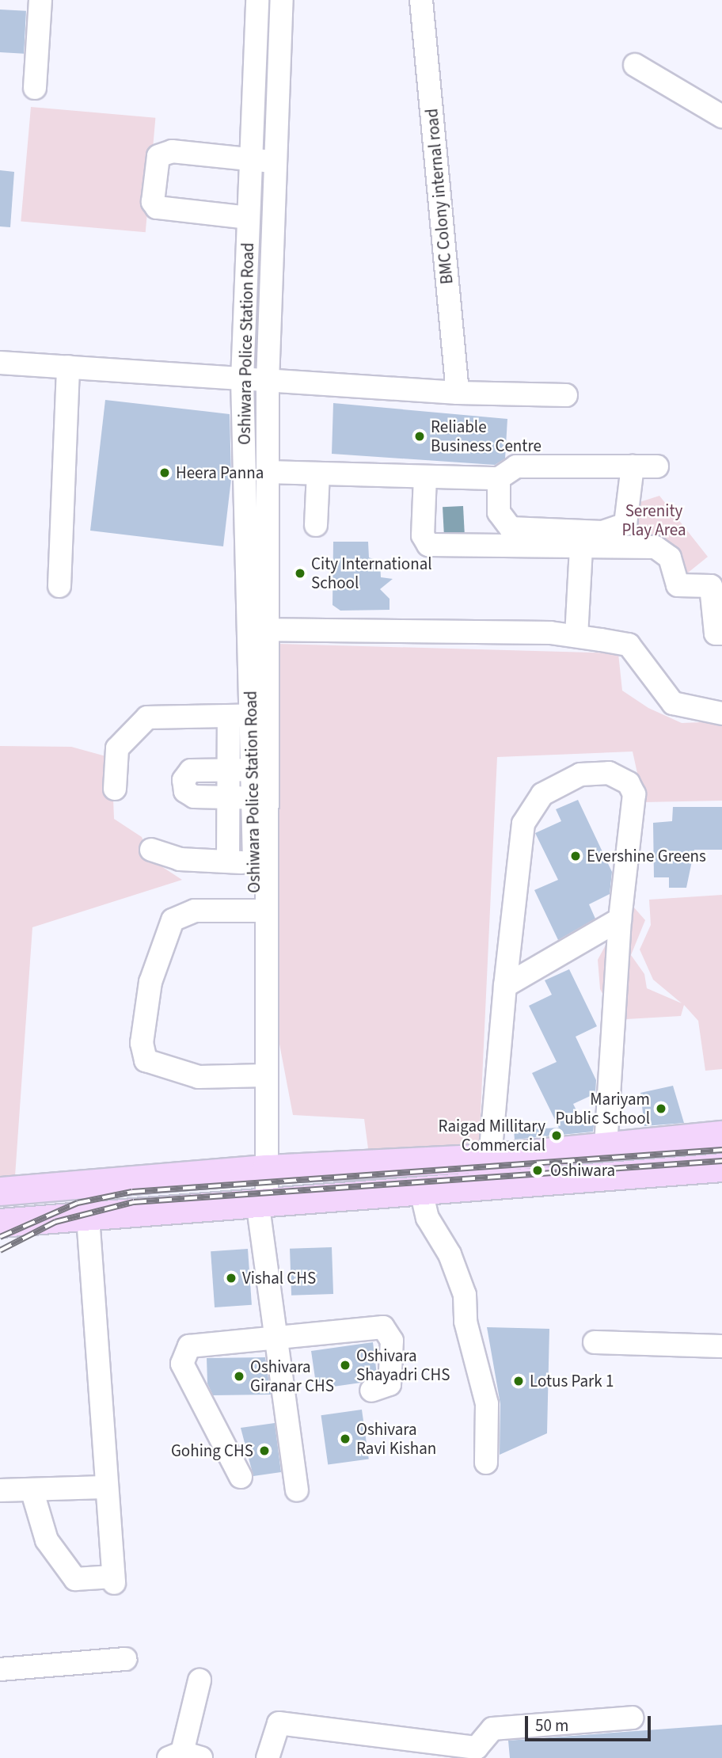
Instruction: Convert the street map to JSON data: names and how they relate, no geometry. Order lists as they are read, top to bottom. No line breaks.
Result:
{"streets":{"street":["BMC Colony internal road","Oshiwara Police Station Road"]},"parks":["Serenity Play Area"],"places":["Reliable Business Centre","Heera Panna","City International School","Evershine Greens","Mariyam Public School","Raigad Millitary Commercial","Oshiwara","Vishal CHS","Oshivara Shayadri CHS","Oshivara Giranar CHS","Lotus Park 1","Oshivara Ravi Kishan","Gohing CHS"],"scale_bar":"50 m"}
